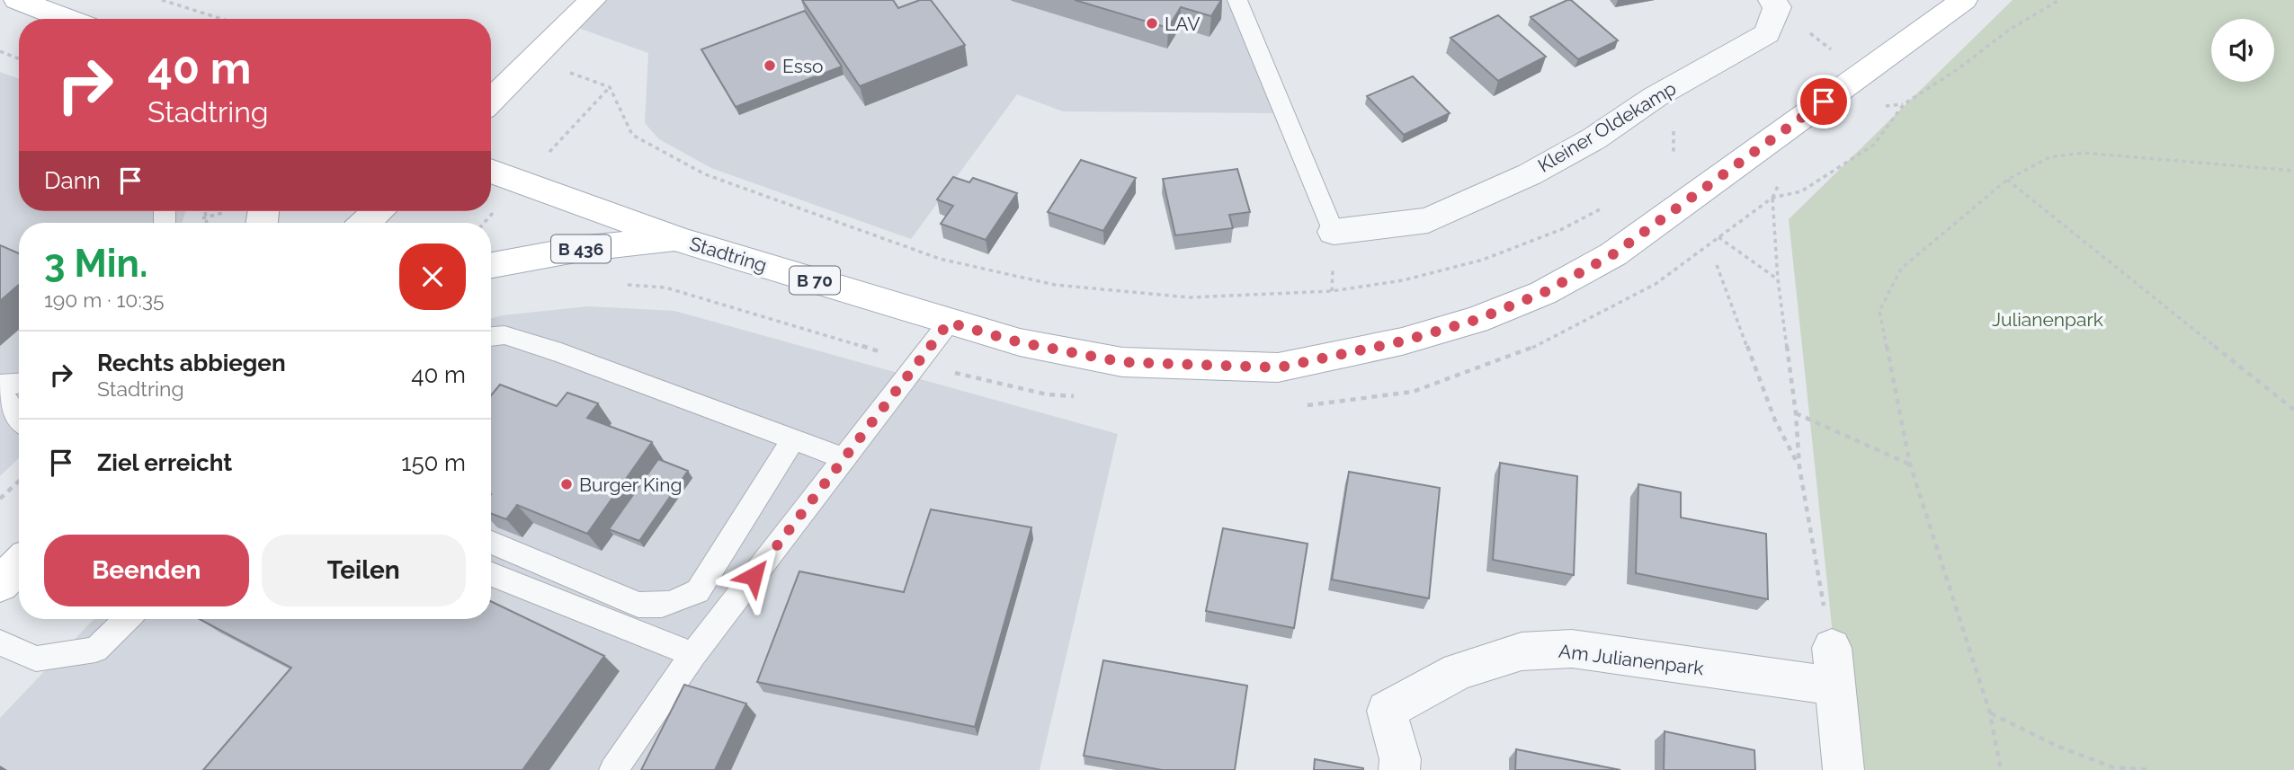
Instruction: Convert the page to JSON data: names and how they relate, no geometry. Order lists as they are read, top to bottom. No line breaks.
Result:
{"streets":{"main road":["B 436","Stadtring","B 70"],"street":["Kleiner Oldekamp","Am Julianenpark"]},"crossings":[["B 436","Stadtring"]],"parks":["Julianenpark"],"places":["LAV","Esso","Burger King"],"page":{"turn":["40 m","Stadtring"],"then":"Dann","heading":["3 Min.","190 m · 10:35"],"list":[{"name":"Rechts abbiegen","note":"Stadtring","value":"40 m"},{"name":"Ziel erreicht","value":"150 m"}],"buttons":["Beenden","Teilen"]}}
